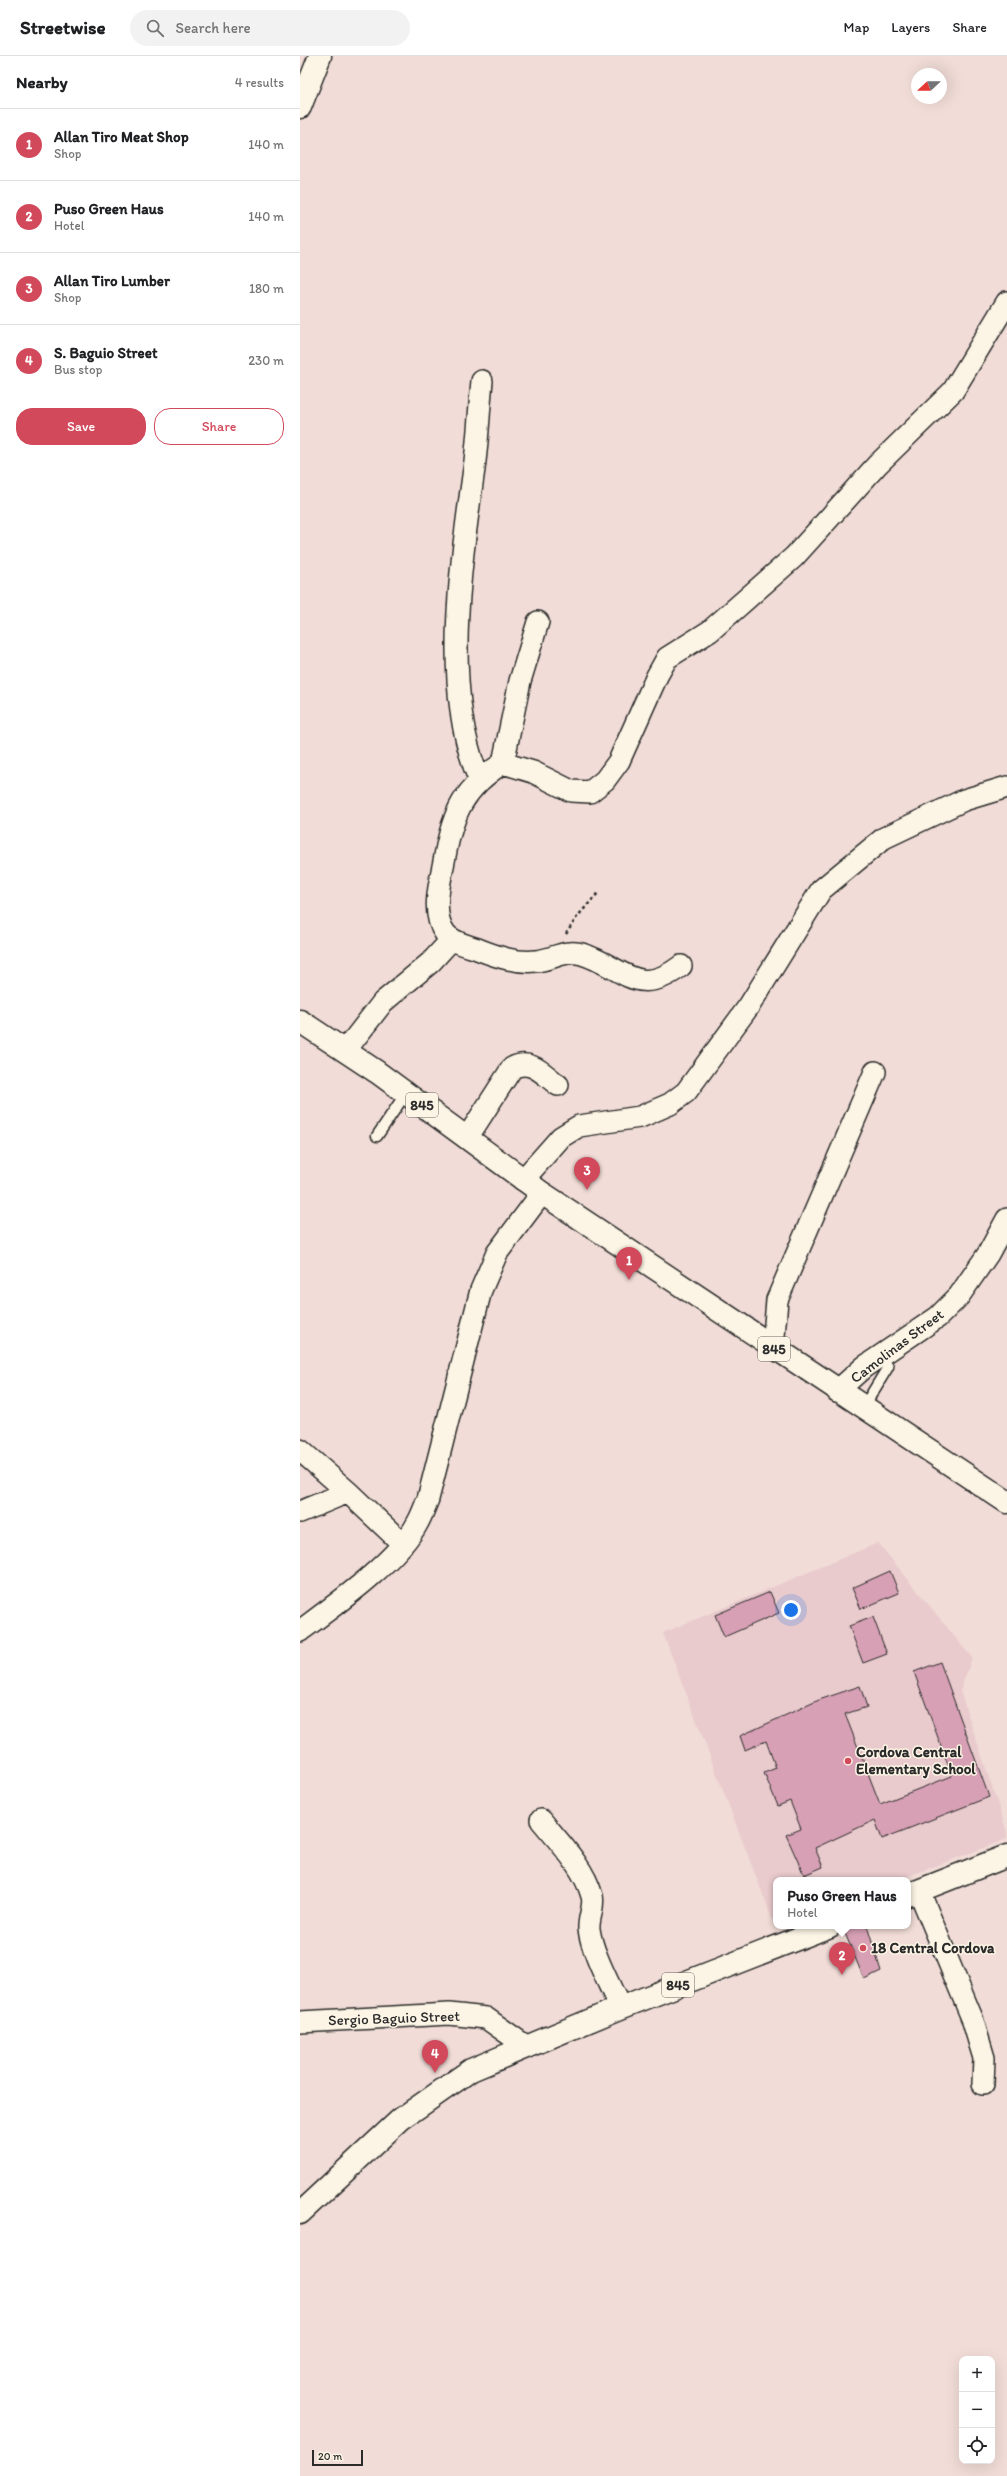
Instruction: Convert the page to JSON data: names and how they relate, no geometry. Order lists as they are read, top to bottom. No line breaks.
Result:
{"streets":{"main road":["845"],"street":["Camolinas Street","Sergio Baguio Street"]},"crossings":[["845","Camolinas Street"],["845","Sergio Baguio Street"]],"places":["Cordova Central Elementary School","18 Central Cordova"],"scale_bar":"20 m","north":"left","page":{"header":"Streetwise","search":"Search here","nav":["Map","Layers","Share"],"heading":["Nearby","4 results"],"list":[{"mark":"1","name":"Allan Tiro Meat Shop","note":"Shop","value":"140 m"},{"mark":"2","name":"Puso Green Haus","note":"Hotel","value":"140 m"},{"mark":"3","name":"Allan Tiro Lumber","note":"Shop","value":"180 m"},{"mark":"4","name":"S. Baguio Street","note":"Bus stop","value":"230 m"}],"buttons":["Save","Share"],"pins":["3","1","2","4"],"popup":["Puso Green Haus","Hotel"],"map_buttons":["+","−"],"scale":"20 m"}}
